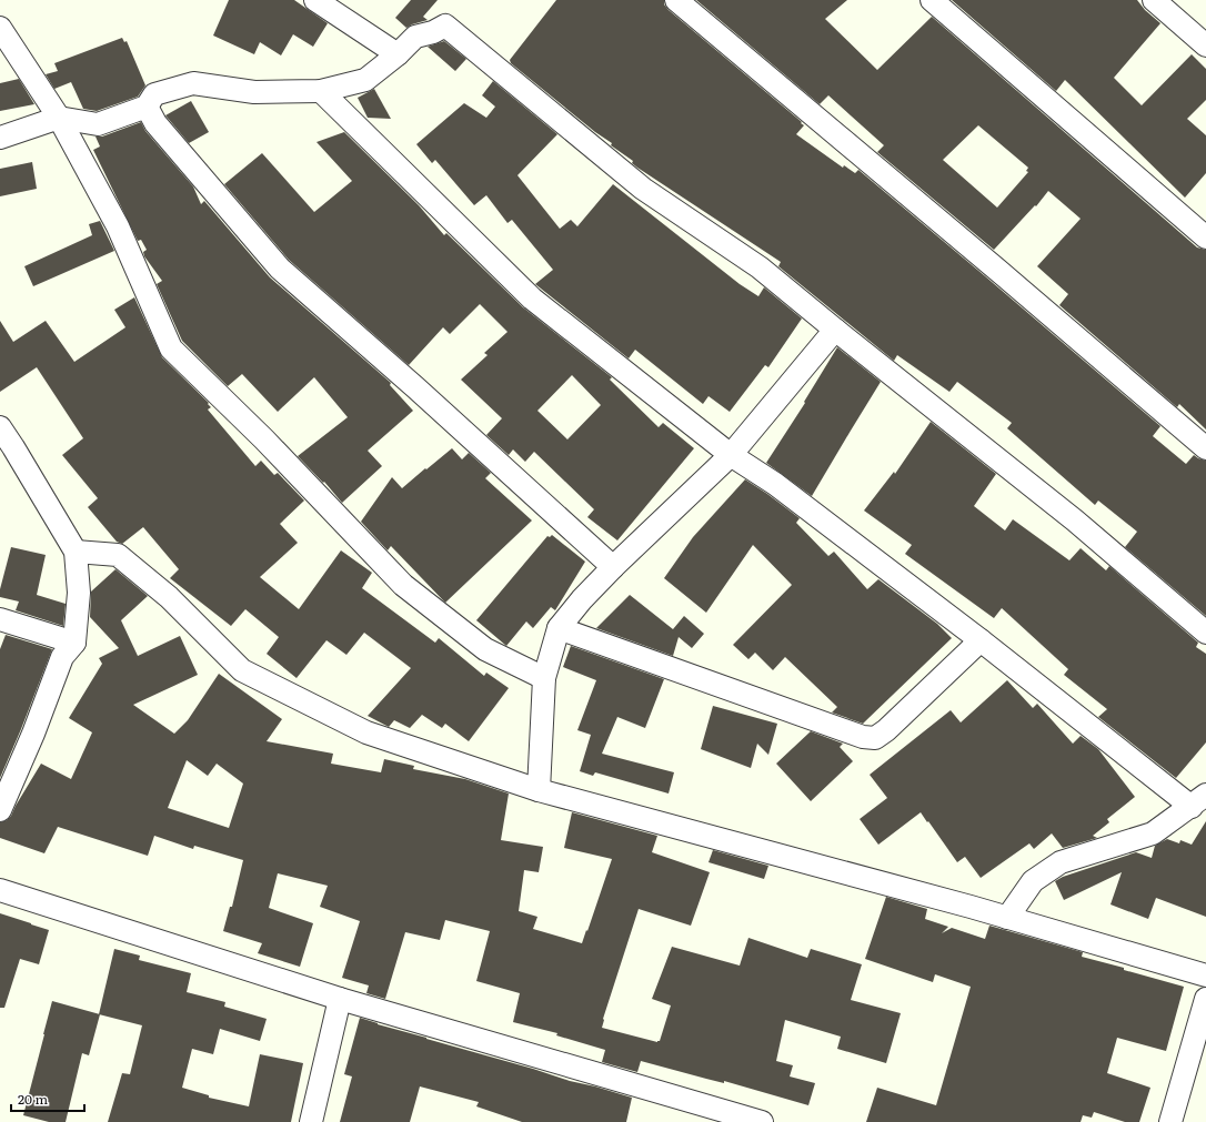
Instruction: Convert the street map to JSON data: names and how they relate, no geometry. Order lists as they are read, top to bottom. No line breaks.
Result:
{"scale_bar":"20 m"}
